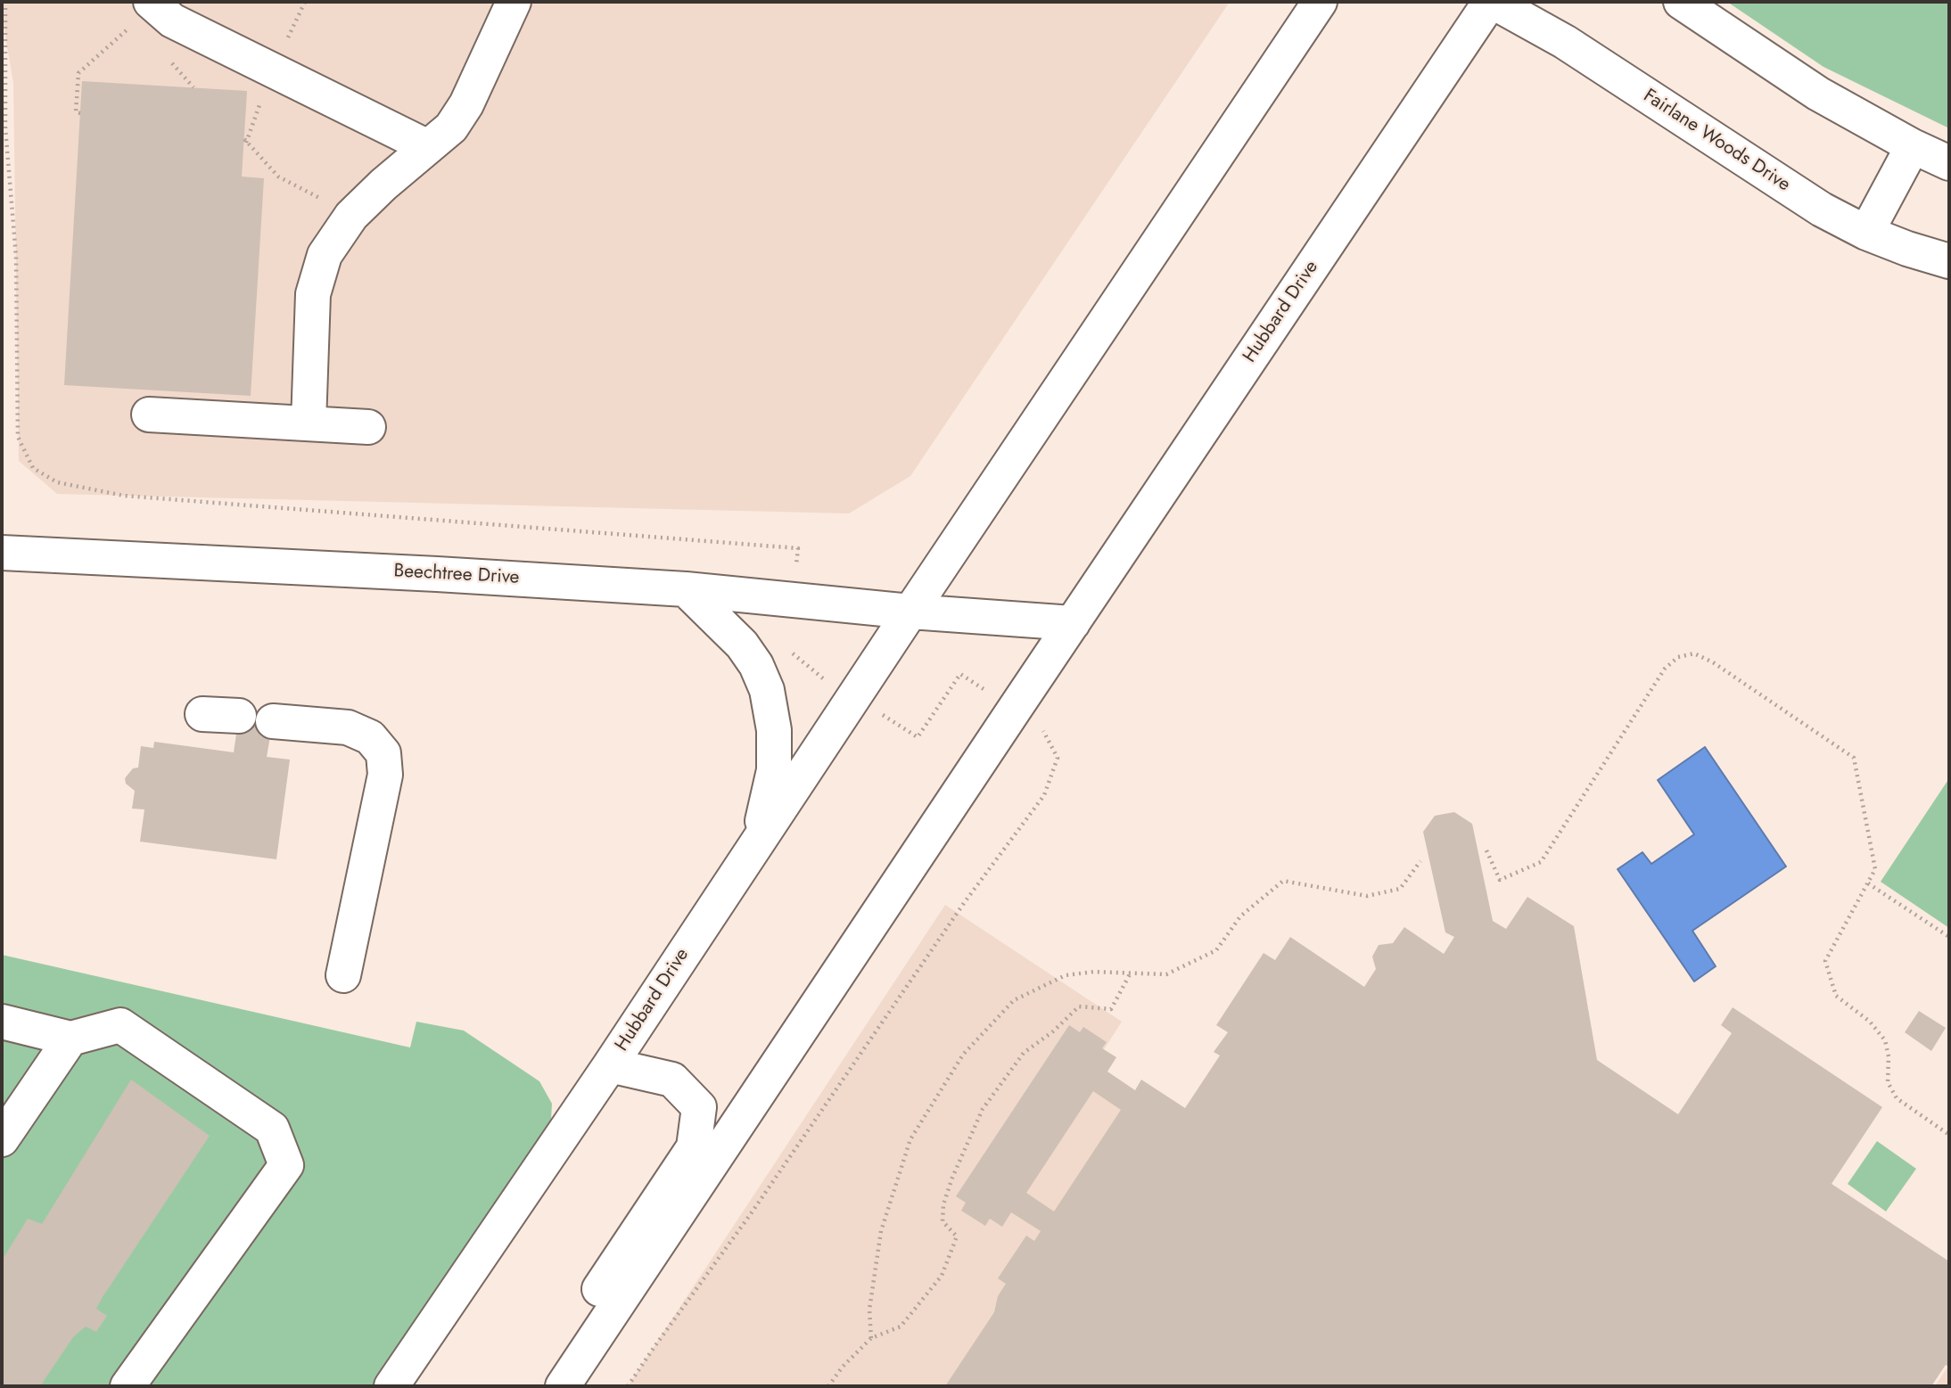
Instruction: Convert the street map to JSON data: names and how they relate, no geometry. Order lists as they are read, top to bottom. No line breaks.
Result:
{"streets":{"street":["Fairlane Woods Drive","Hubbard Drive","Beechtree Drive"]},"crossings":[["Fairlane Woods Drive","Hubbard Drive"],["Hubbard Drive","Beechtree Drive"]]}
